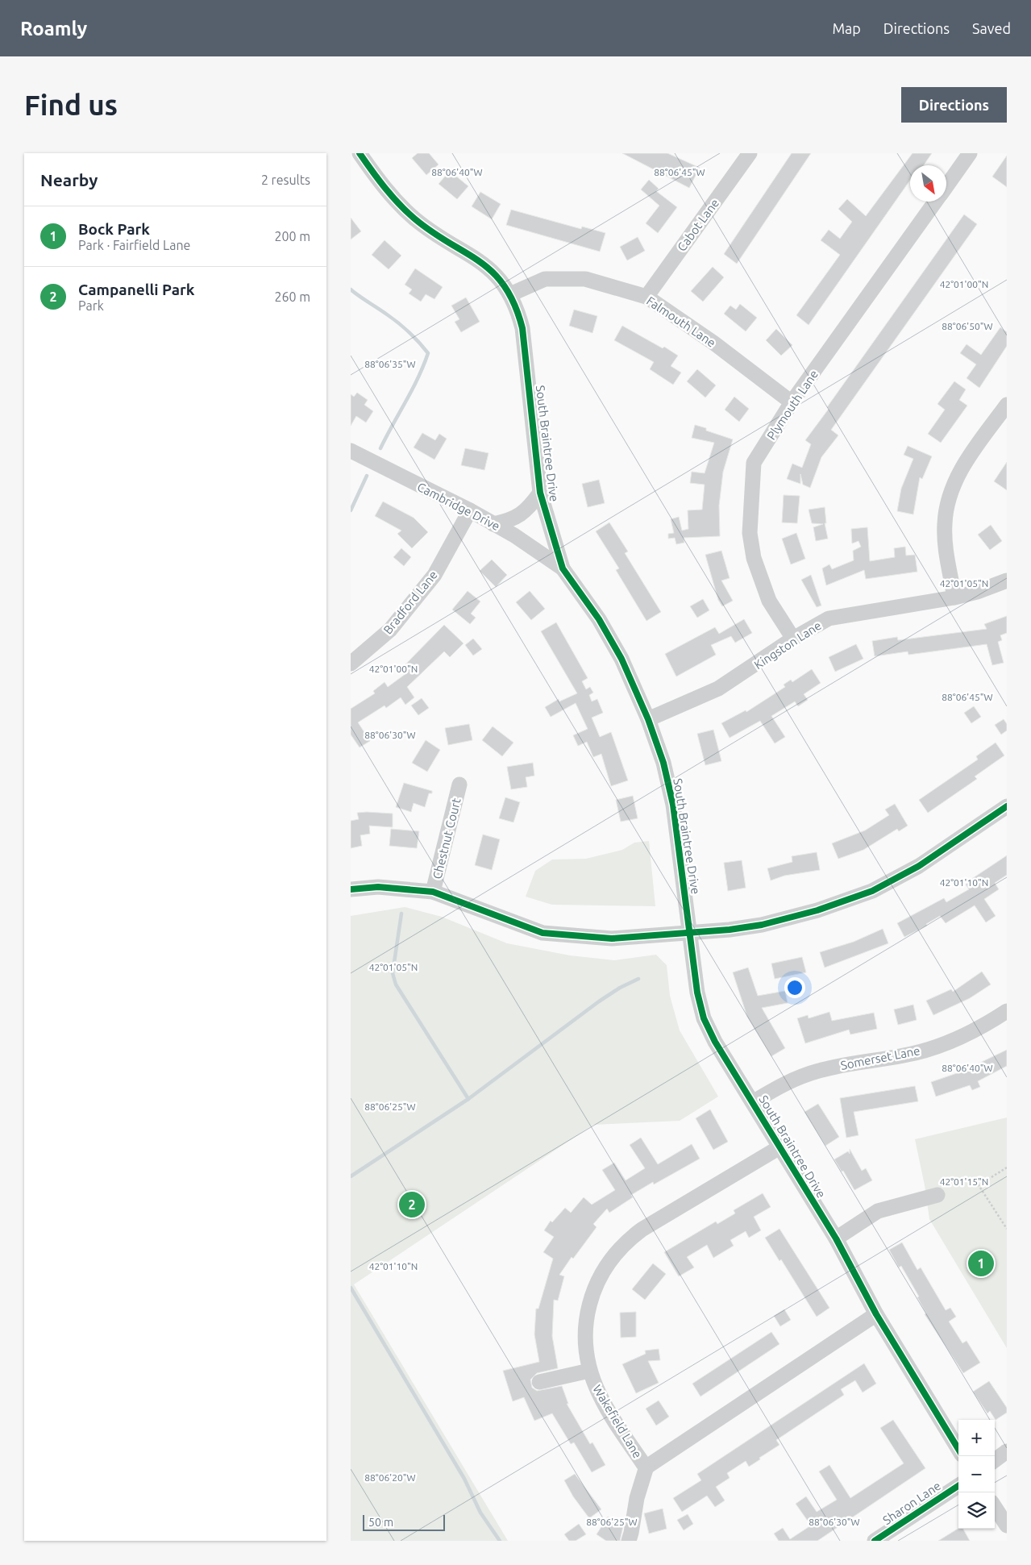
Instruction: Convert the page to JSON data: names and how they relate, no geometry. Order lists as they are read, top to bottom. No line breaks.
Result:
{"streets":{"street":["Cabot Lane","Falmouth Lane","Plymouth Lane","South Braintree Drive","Cambridge Drive","Bradford Lane","Kingston Lane","Chestnut Court","Somerset Lane","Wakefield Lane","Sharon Lane"]},"crossings":[["Cabot Lane","Falmouth Lane"],["Falmouth Lane","Plymouth Lane"],["Falmouth Lane","South Braintree Drive"],["Plymouth Lane","Kingston Lane"],["South Braintree Drive","Cambridge Drive"],["South Braintree Drive","Kingston Lane"],["South Braintree Drive","Somerset Lane"],["South Braintree Drive","Wakefield Lane"],["Cambridge Drive","Bradford Lane"]],"scale_bar":"50 m","north":"bottom right","page":{"header":"Roamly","nav":["Map","Directions","Saved"],"buttons":"Directions","title":"Find us","heading":["Nearby","2 results"],"list":[{"mark":"1","name":"Bock Park","note":"Park · Fairfield Lane","value":"200 m"},{"mark":"2","name":"Campanelli Park","note":"Park","value":"260 m"}],"pins":["2","1"],"map_buttons":["+","−"],"scale":"50 m"},"coordinates":["88°06'40\"W","88°06'45\"W","42°01'00\"N","88°06'50\"W","88°06'35\"W","42°01'05\"N","88°06'30\"W","42°01'10\"N","88°06'25\"W","42°01'15\"N","88°06'20\"W"]}
